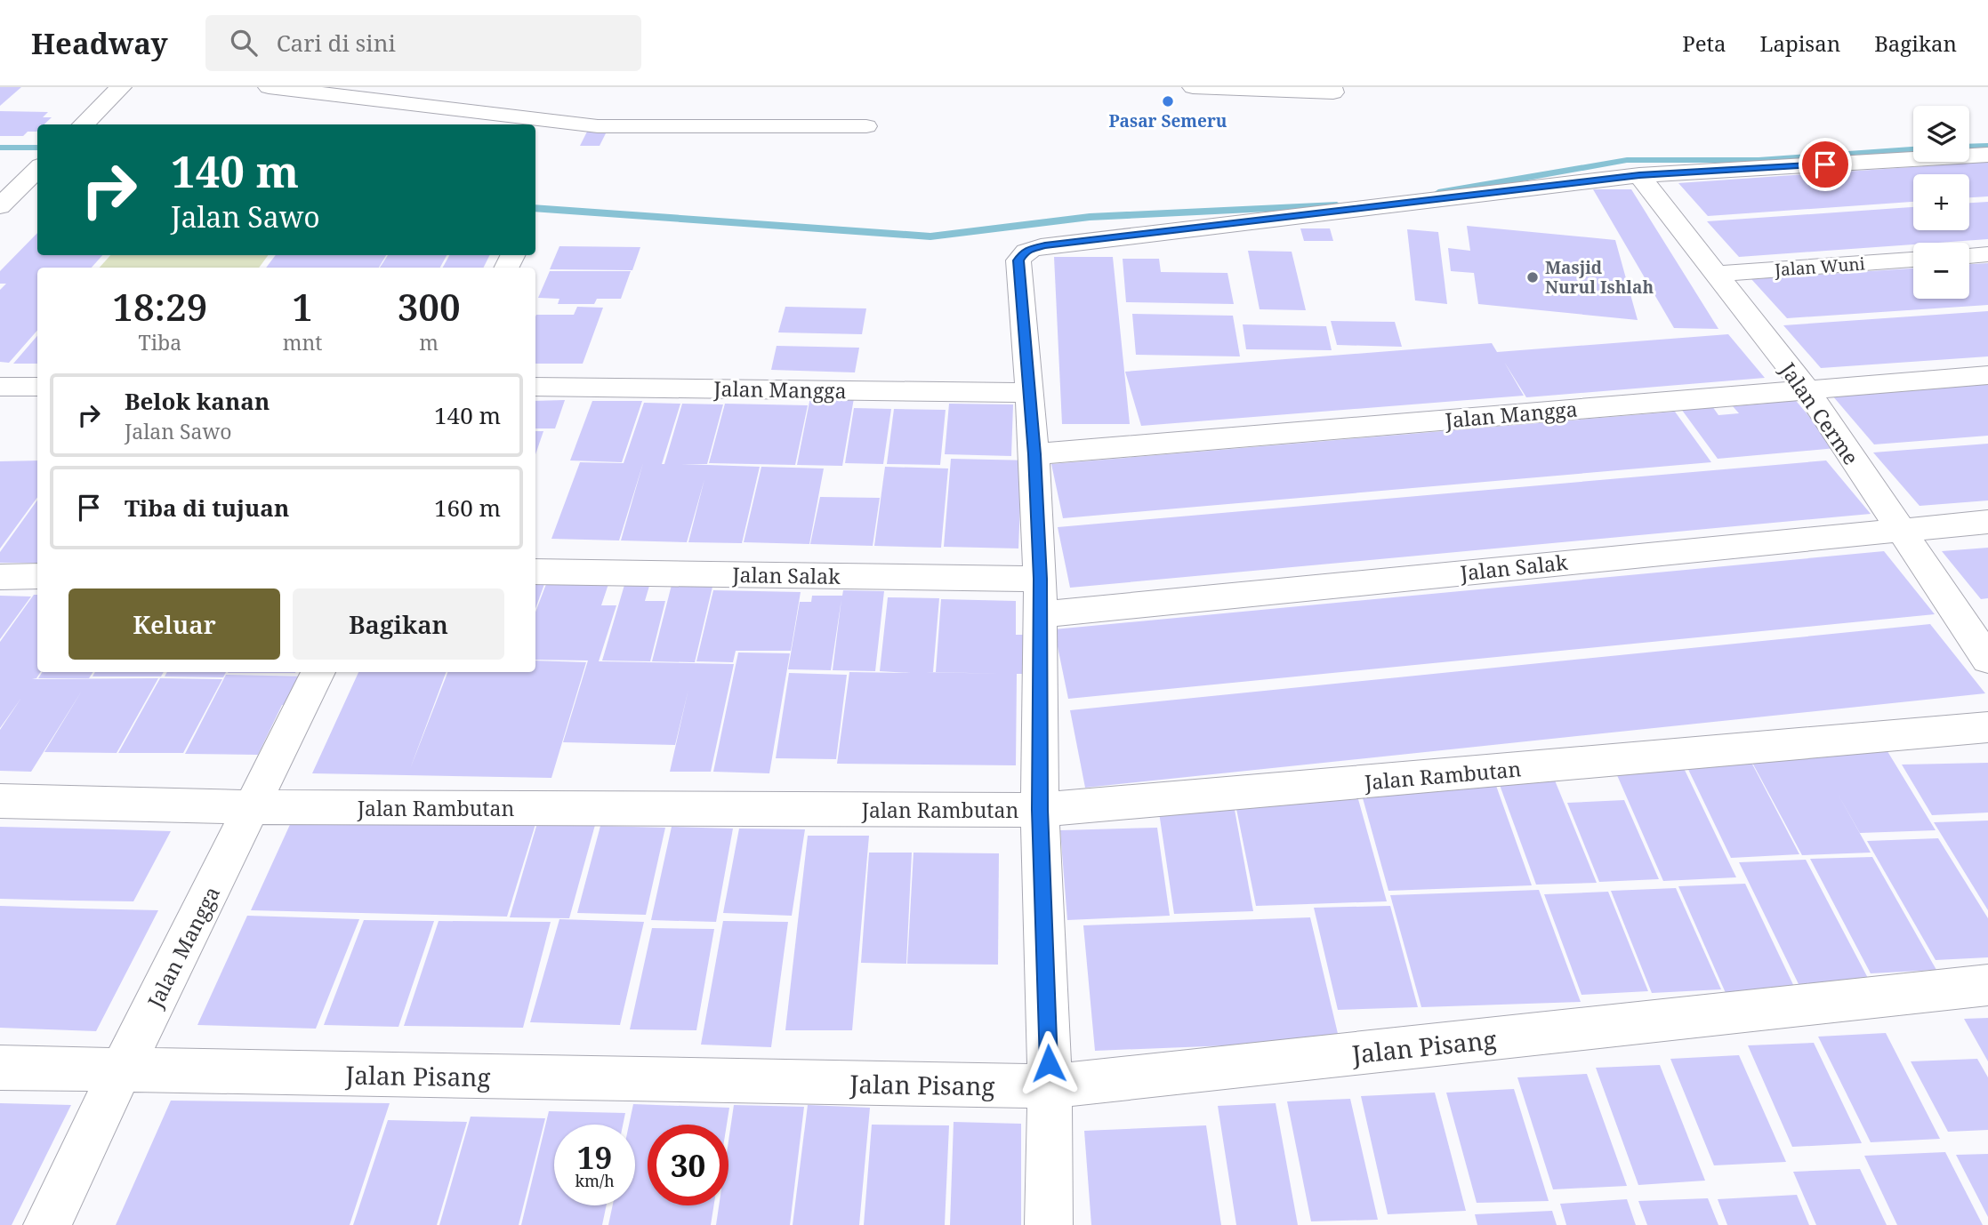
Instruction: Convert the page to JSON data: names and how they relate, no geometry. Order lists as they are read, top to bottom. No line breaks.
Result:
{"streets":{"street":["Jalan Wuni","Jalan Mangga","Jalan Cerme","Jalan Salak","Jalan Rambutan","Jalan Pisang"]},"crossings":[["Jalan Wuni","Jalan Cerme"],["Jalan Mangga","Jalan Cerme"],["Jalan Mangga","Jalan Rambutan"],["Jalan Mangga","Jalan Pisang"],["Jalan Cerme","Jalan Salak"]],"places":["Pasar Semeru","Masjid Nurul Ishlah"],"page":{"header":"Headway","search":"Cari di sini","nav":["Peta","Lapisan","Bagikan"],"map_buttons":["+","−"],"turn":["140 m","Jalan Sawo"],"eta":["18:29","Tiba","1","mnt","300","m"],"list":[{"name":"Belok kanan","note":"Jalan Sawo","value":"140 m"},{"name":"Tiba di tujuan","value":"160 m"}],"buttons":["Keluar","Bagikan"],"speed":"19 km/h","limit":"30"}}
